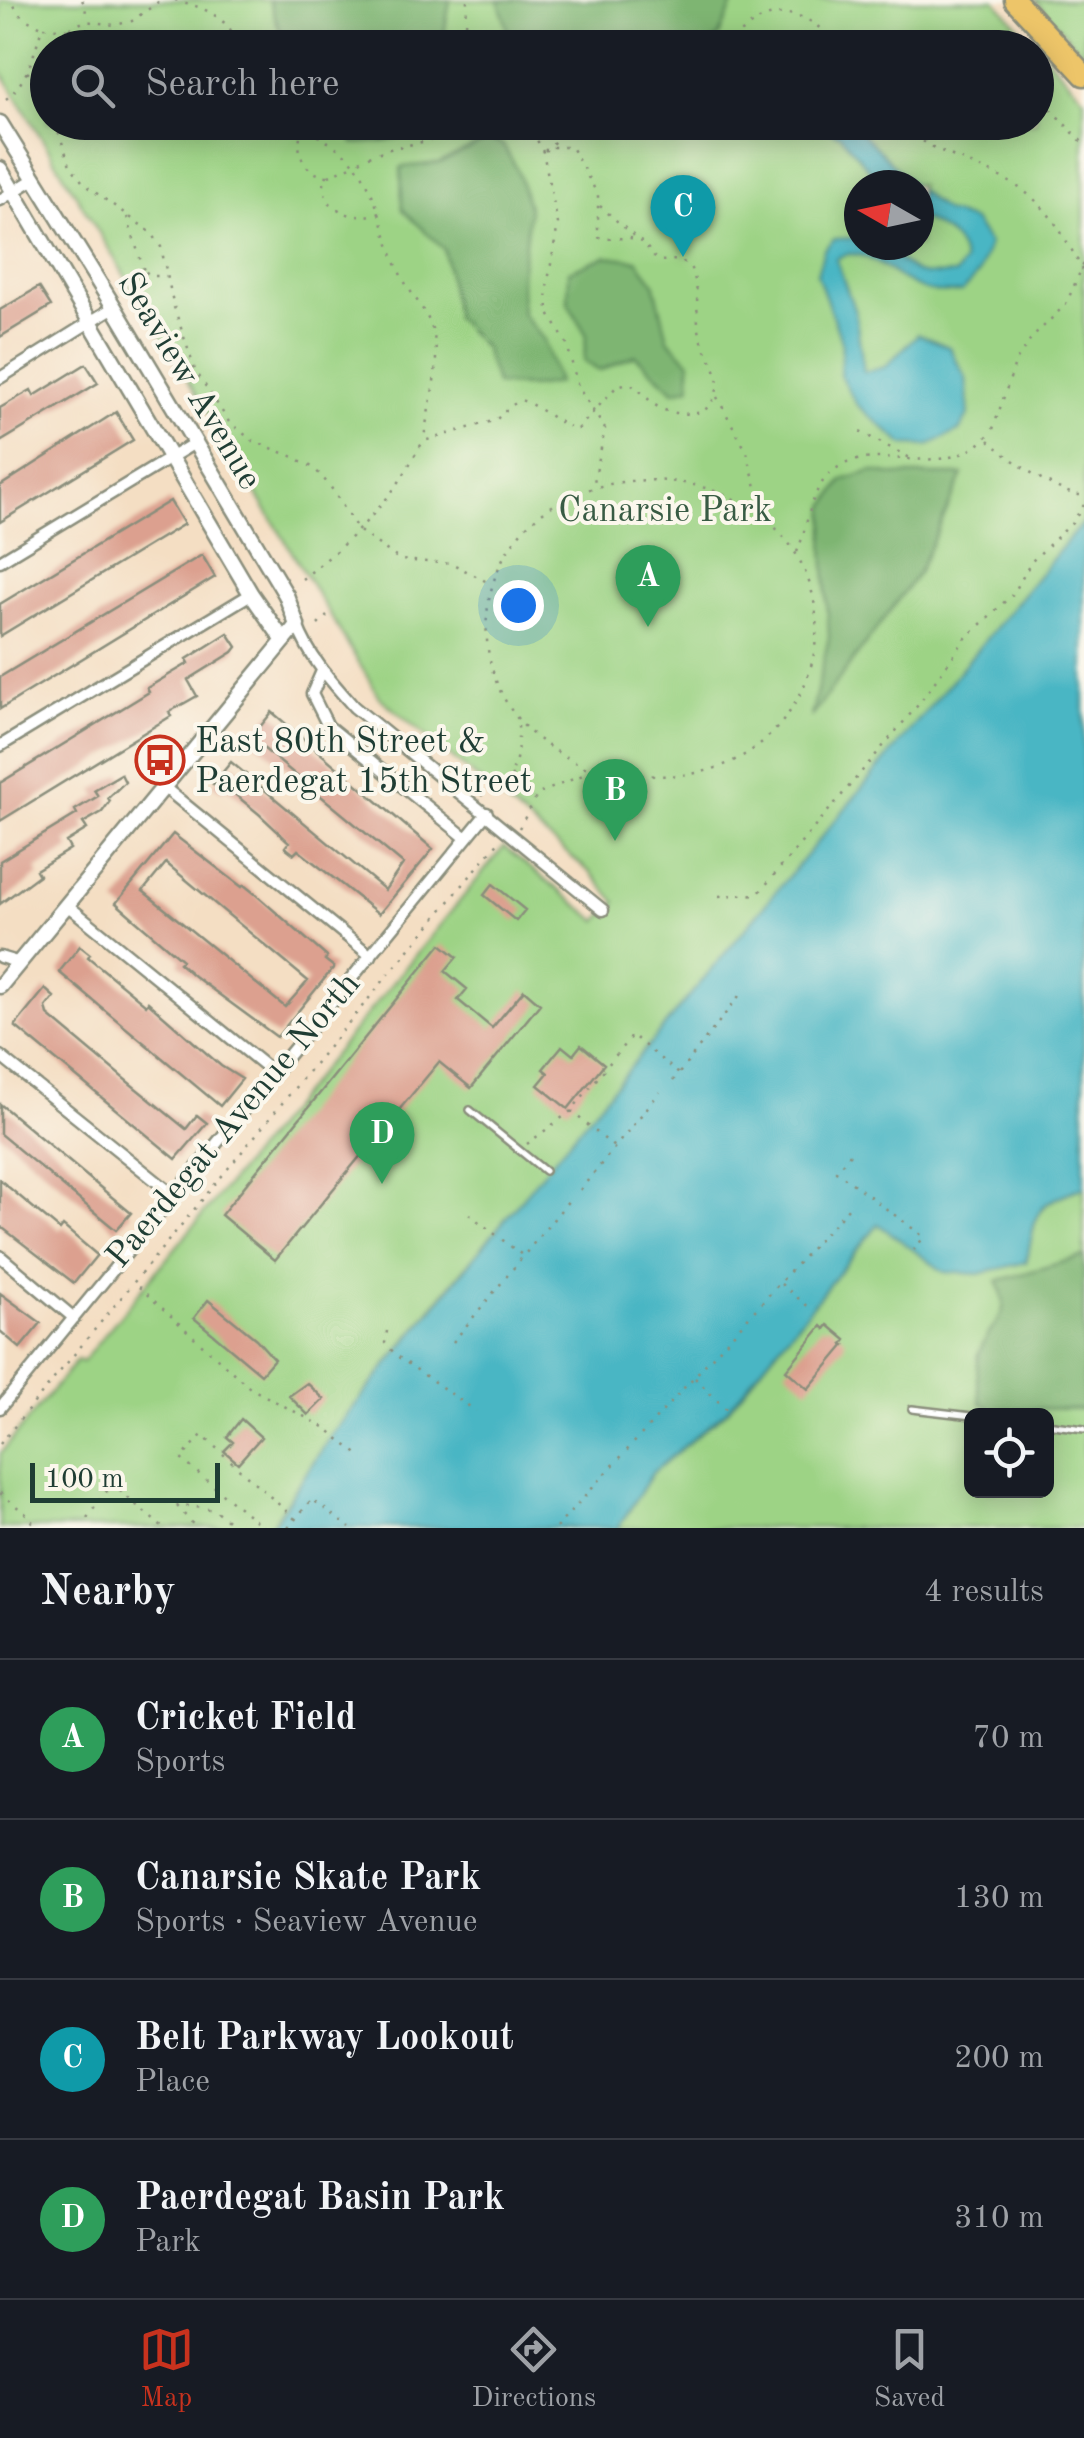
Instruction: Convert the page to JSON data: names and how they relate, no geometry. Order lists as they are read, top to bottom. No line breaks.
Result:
{"streets":{"street":["Seaview Avenue","Paerdegat Avenue North"]},"crossings":[["Seaview Avenue","Paerdegat Avenue North"]],"parks":["Canarsie Park"],"places":{"bus stop":["East 80th Street & Paerdegat 15th Street"]},"scale_bar":"100 m","north":"left","page":{"search":"Search here","pins":["C","A","B","D"],"scale":"100 m","heading":["Nearby","4 results"],"list":[{"mark":"A","name":"Cricket Field","note":"Sports","value":"70 m"},{"mark":"B","name":"Canarsie Skate Park","note":"Sports · Seaview Avenue","value":"130 m"},{"mark":"C","name":"Belt Parkway Lookout","note":"Place","value":"200 m"},{"mark":"D","name":"Paerdegat Basin Park","note":"Park","value":"310 m"}],"nav":["Map","Directions","Saved"]}}
